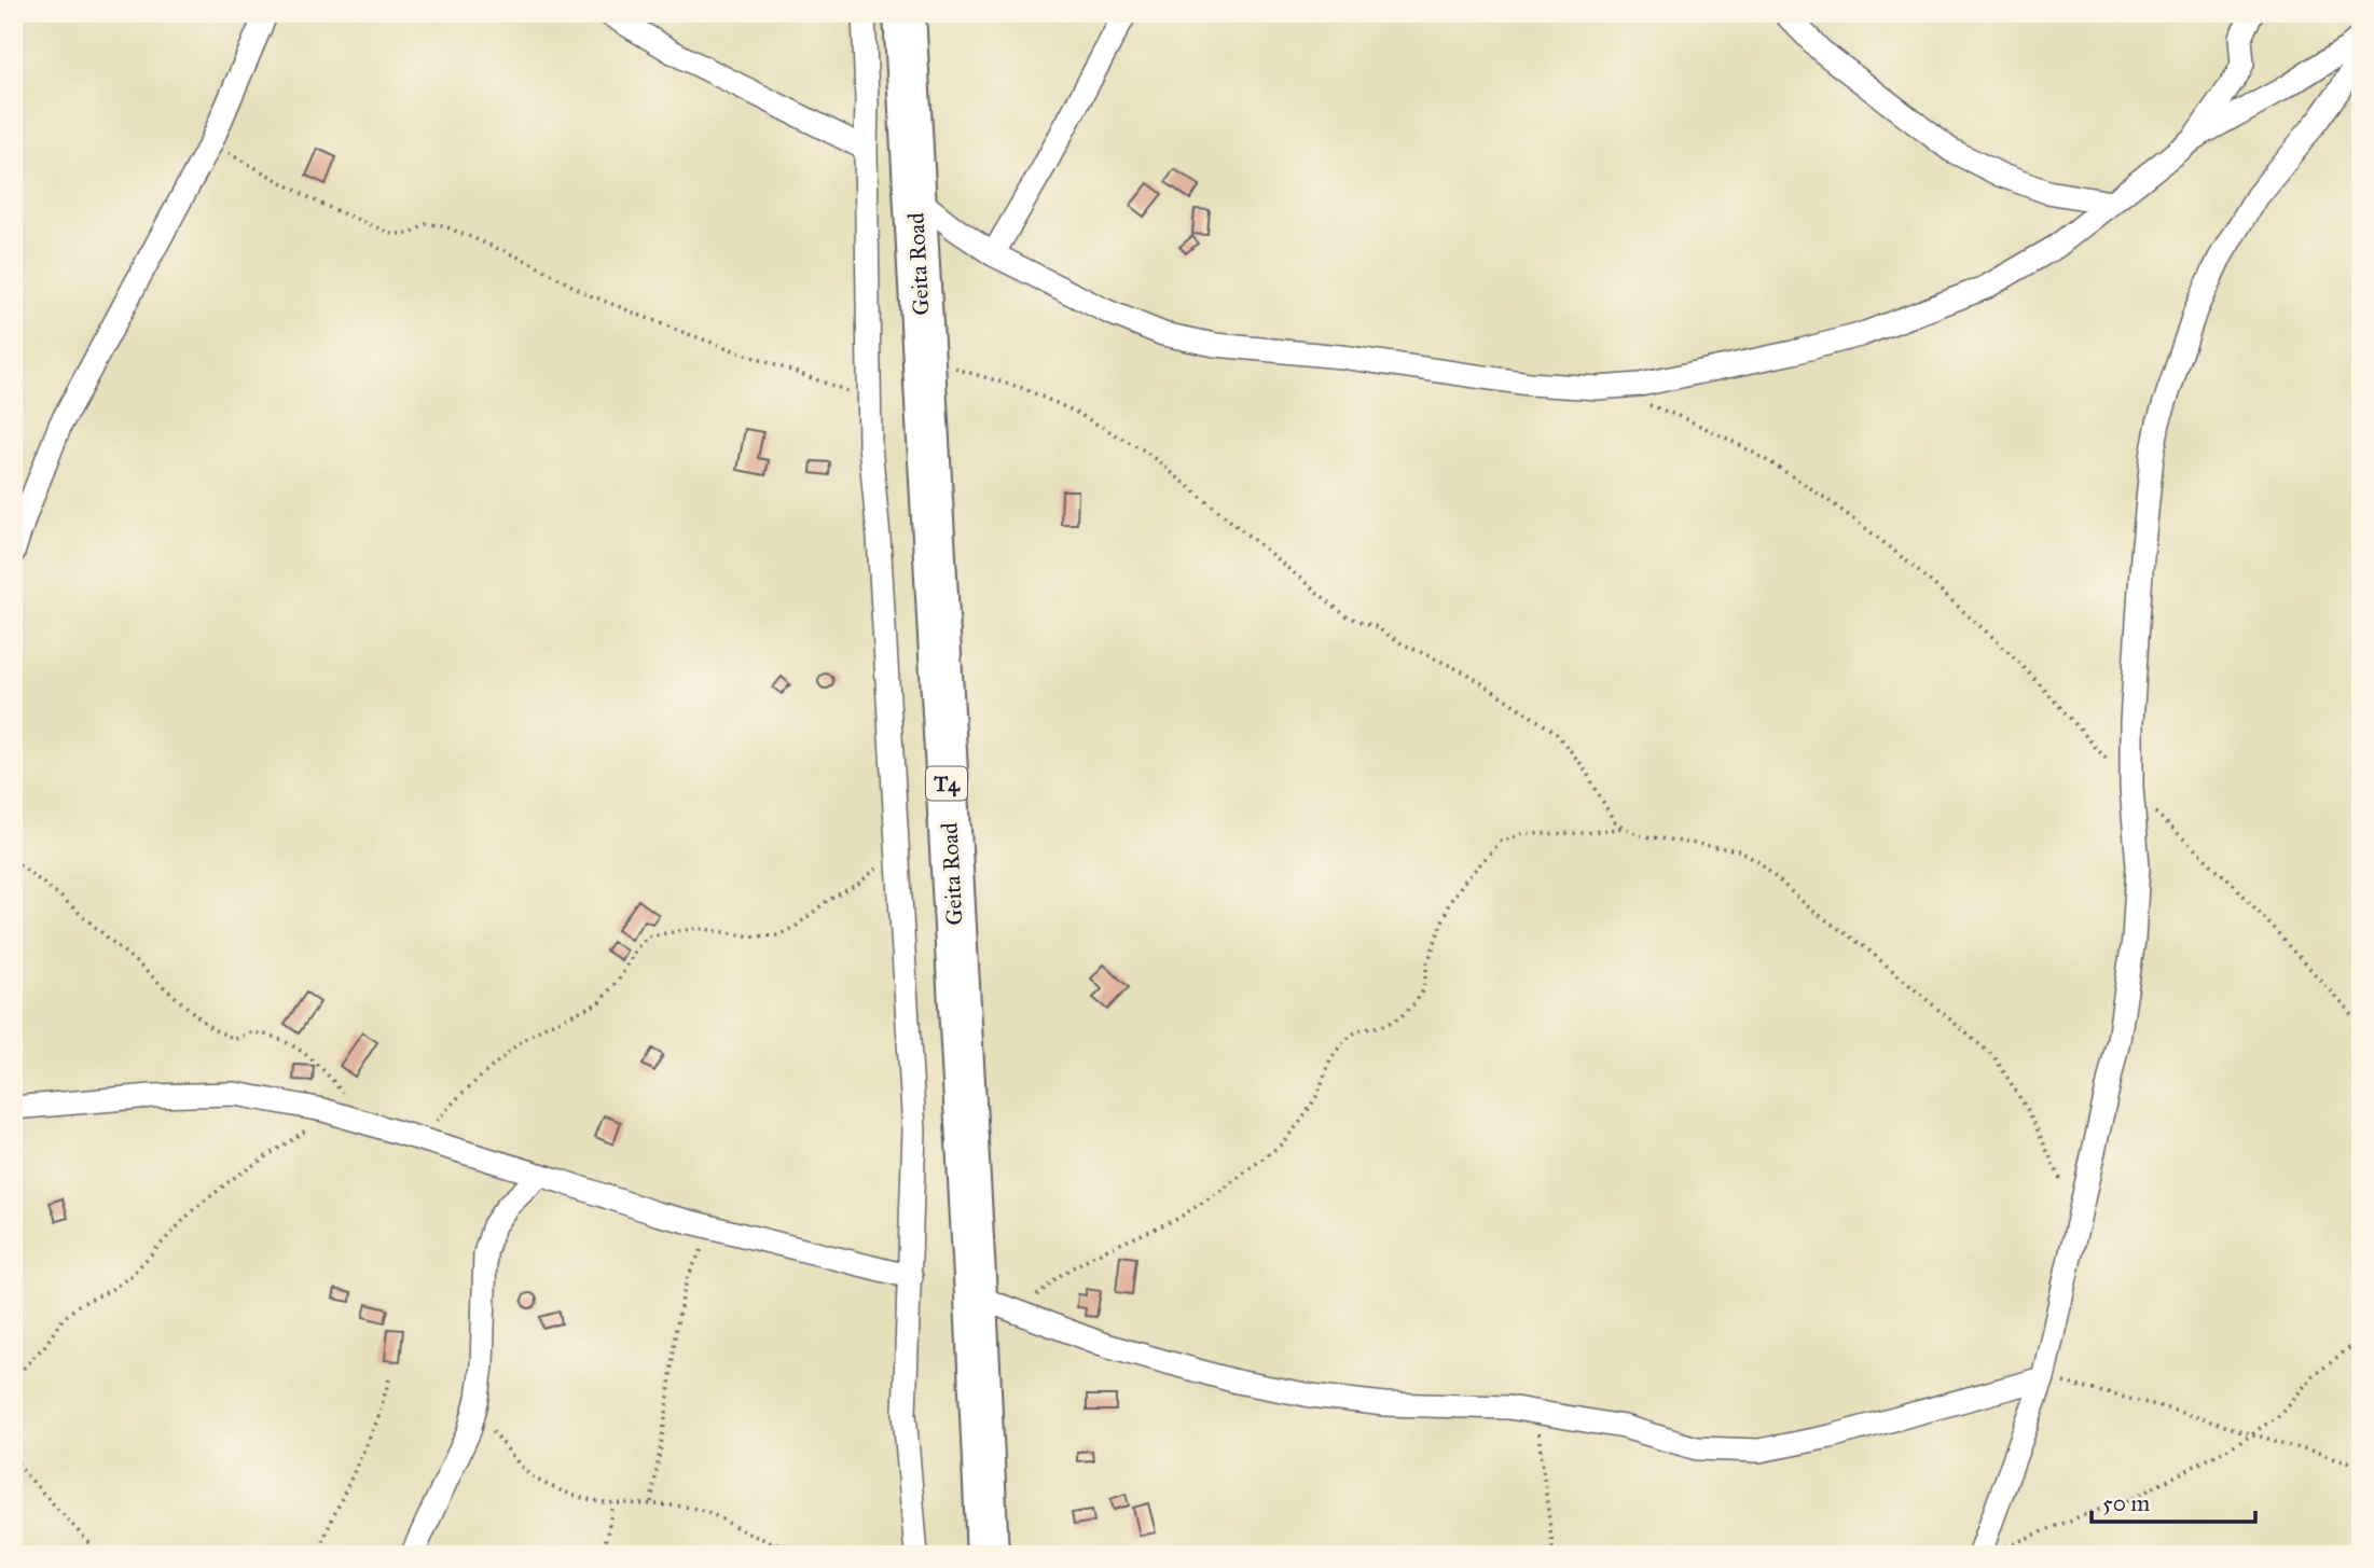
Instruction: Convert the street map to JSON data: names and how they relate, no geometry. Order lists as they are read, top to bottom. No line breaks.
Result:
{"streets":{"highway":["Geita Road","T4"]},"scale_bar":"50 m"}
